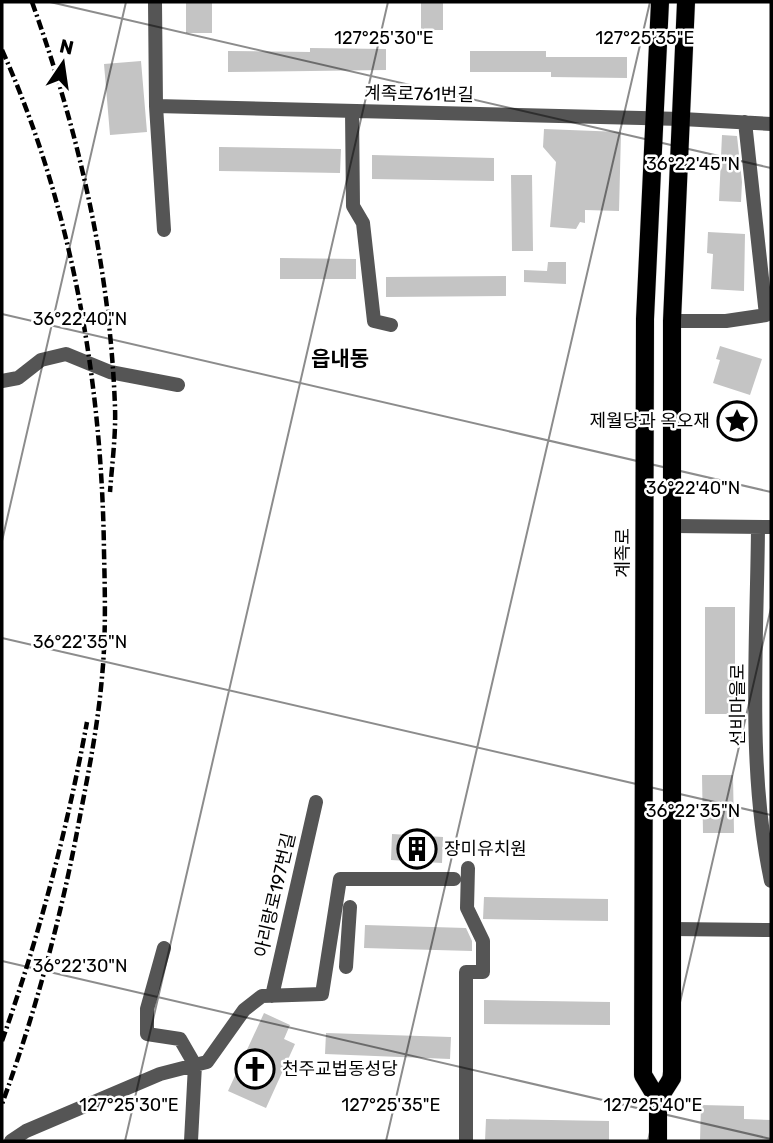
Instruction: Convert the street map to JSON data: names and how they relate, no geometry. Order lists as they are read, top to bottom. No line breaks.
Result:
{"streets":{"main road":["계족로"],"street":["계족로761번길","선비마을로","아리랑로197번길"]},"crossings":[["계족로761번길","계족로"]],"districts":["읍내동"],"places":{"place":["제월당과 옥오재"],"building":["장미유치원"],"church":["천주교법동성당"]},"north":"top","coordinates":["127°25'30\"E","127°25'35\"E","36°22'45\"N","36°22'40\"N","36°22'35\"N","36°22'30\"N","127°25'40\"E"]}
